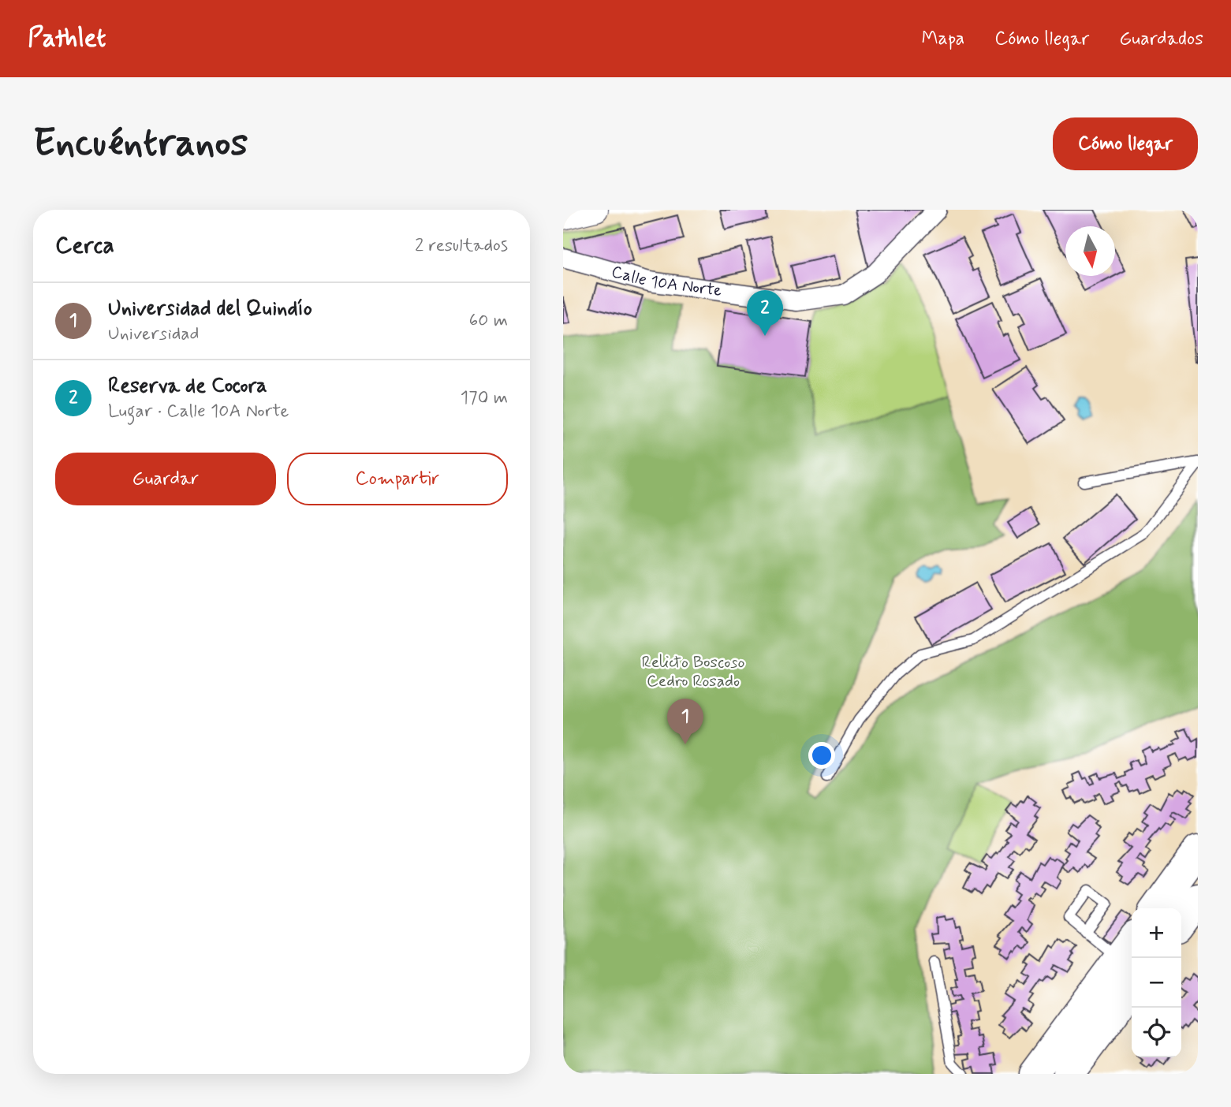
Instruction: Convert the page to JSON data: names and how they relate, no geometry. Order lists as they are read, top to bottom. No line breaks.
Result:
{"streets":{"street":["Calle 10A Norte"]},"parks":["Relicto Boscoso Cedro Rosado"],"north":"bottom","page":{"header":"Pathlet","nav":["Mapa","Cómo llegar","Guardados"],"buttons":["Cómo llegar",["Guardar","Compartir"]],"title":"Encuéntranos","heading":["Cerca","2 resultados"],"list":[{"mark":"1","name":"Universidad del Quindío","note":"Universidad","value":"60 m"},{"mark":"2","name":"Reserva de Cocora","note":"Lugar · Calle 10A Norte","value":"170 m"}],"pins":["2","1"],"map_buttons":["+","−"]}}
